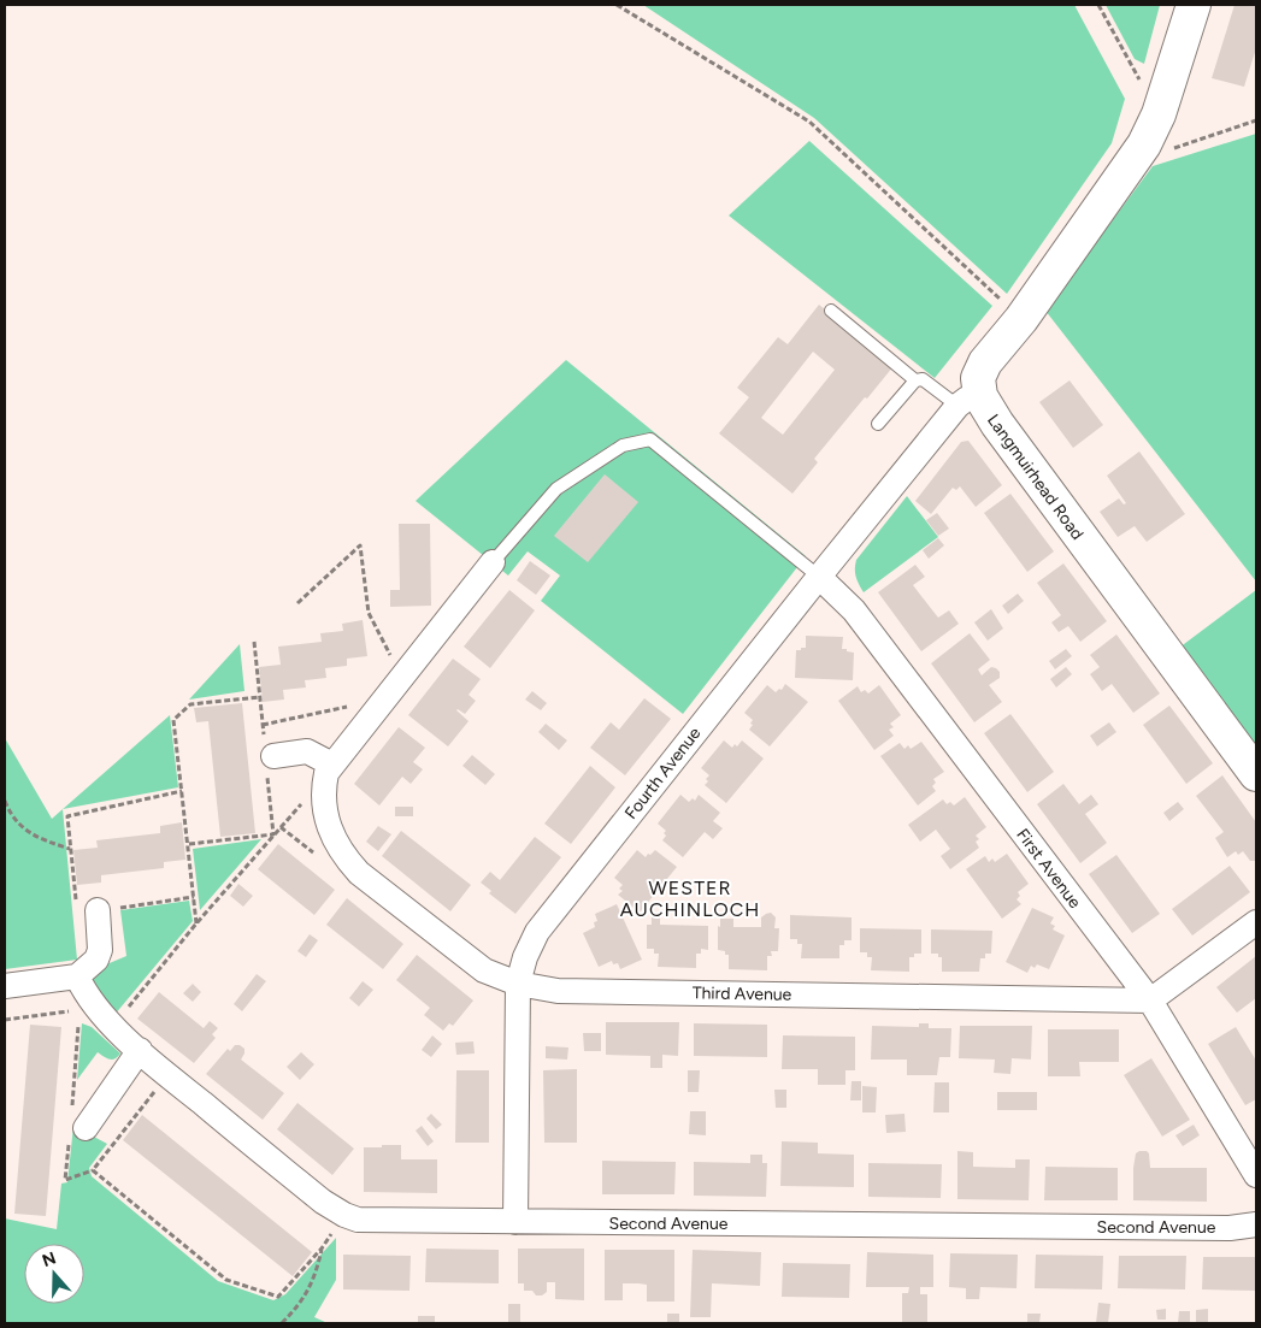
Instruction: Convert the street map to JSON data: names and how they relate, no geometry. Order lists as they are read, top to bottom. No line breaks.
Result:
{"streets":{"street":["Langmuirhead Road","Fourth Avenue","First Avenue","Third Avenue","Second Avenue"]},"crossings":[["Langmuirhead Road","Fourth Avenue"],["Fourth Avenue","First Avenue"],["Fourth Avenue","Third Avenue"],["Fourth Avenue","Second Avenue"],["First Avenue","Third Avenue"]],"districts":["WESTER AUCHINLOCH"],"north":"top"}
